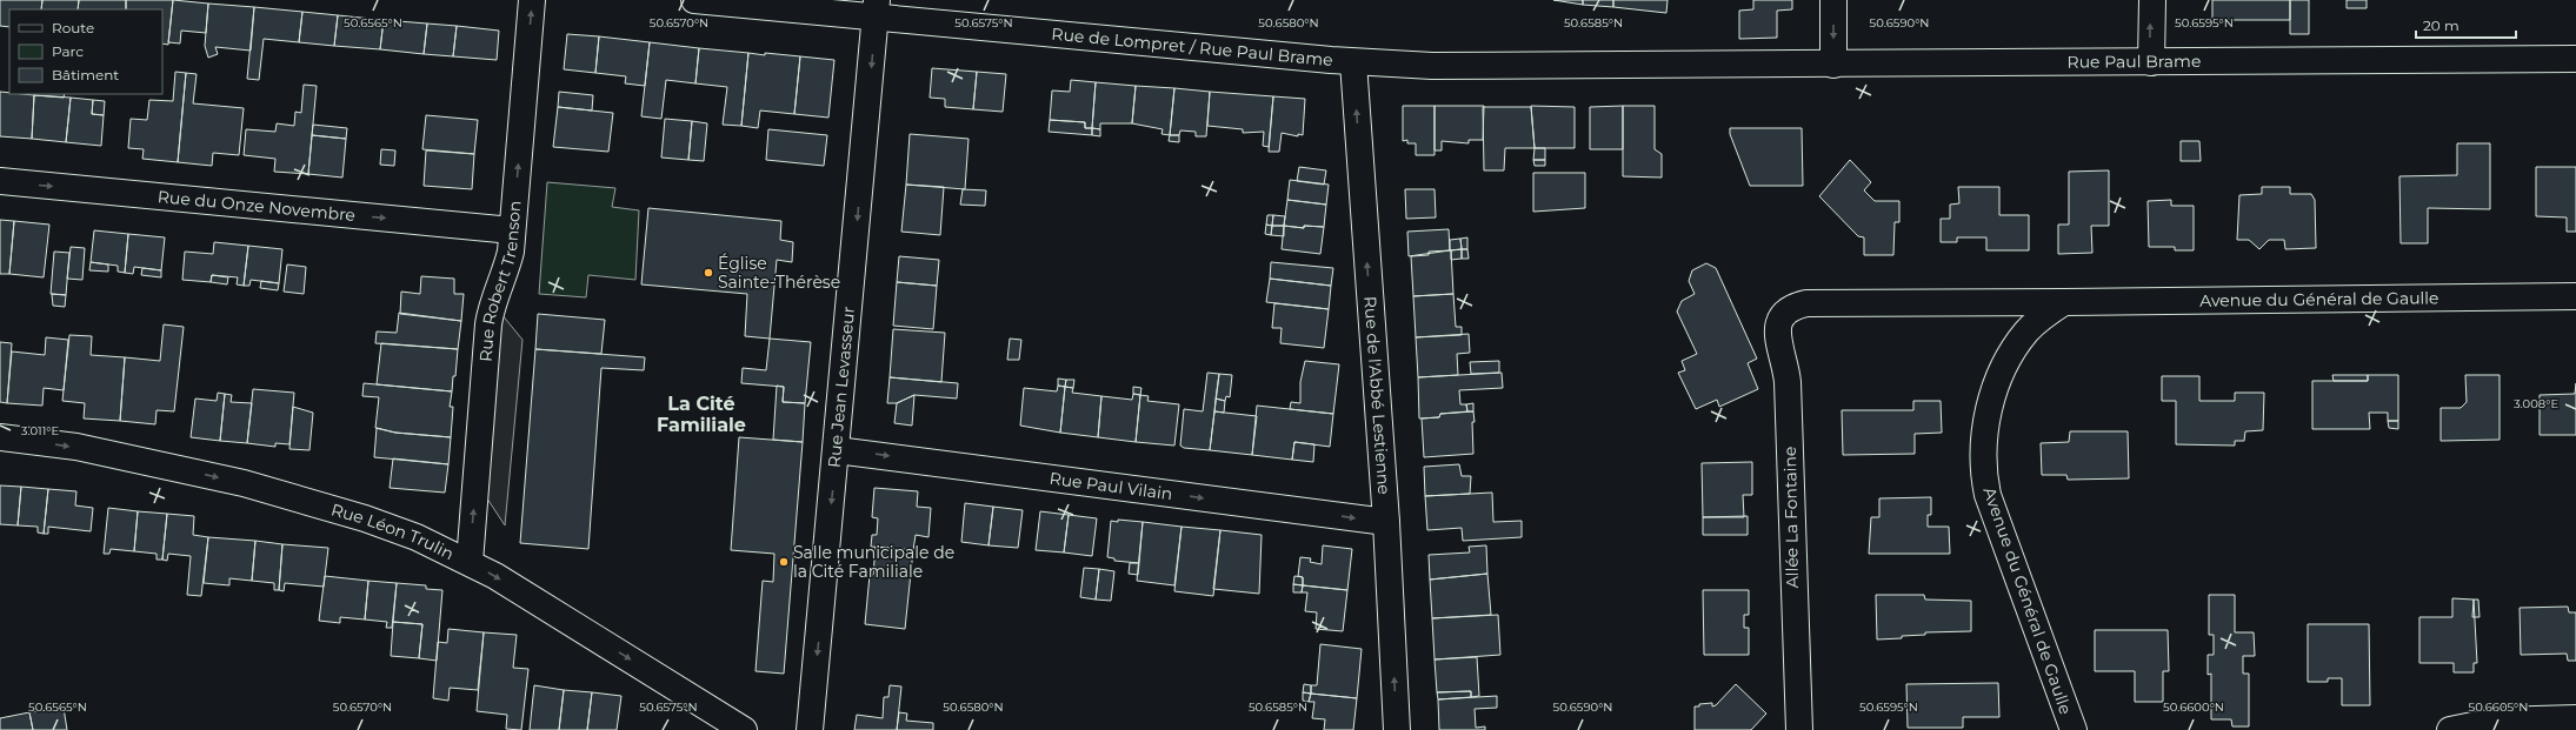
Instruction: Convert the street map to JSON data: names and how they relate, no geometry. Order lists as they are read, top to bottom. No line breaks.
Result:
{"streets":{"street":["Rue de Lompret / Rue Paul Brame","Rue Paul Brame","Rue du Onze Novembre","Rue Robert Trenson","Avenue du Général de Gaulle","Rue Jean Levasseur","Rue de l'Abbé Lestienne","Rue Paul Vilain","Allée La Fontaine","Rue Léon Trulin"]},"crossings":[["Rue de Lompret / Rue Paul Brame","Rue Paul Brame"],["Rue de Lompret / Rue Paul Brame","Rue Jean Levasseur"],["Rue de Lompret / Rue Paul Brame","Rue de l'Abbé Lestienne"],["Rue du Onze Novembre","Rue Robert Trenson"],["Rue Robert Trenson","Rue Léon Trulin"],["Avenue du Général de Gaulle","Allée La Fontaine"],["Rue Jean Levasseur","Rue Paul Vilain"],["Rue de l'Abbé Lestienne","Rue Paul Vilain"]],"one_way":["Rue du Onze Novembre","Rue Robert Trenson","Rue Jean Levasseur","Rue de l'Abbé Lestienne","Rue Paul Vilain","Rue Léon Trulin"],"districts":["La Cité Familiale"],"places":["Église Sainte-Thérèse","Salle municipale de la Cité Familiale"],"legend":["Route","Parc","Bâtiment"],"scale_bar":"20 m","coordinates":["50.6565°N","50.6570°N","50.6575°N","50.6590°N","50.6595°N","50.6580°N","50.6585°N","3.008°E","3.011°E","50.6600°N","50.6605°N"]}
